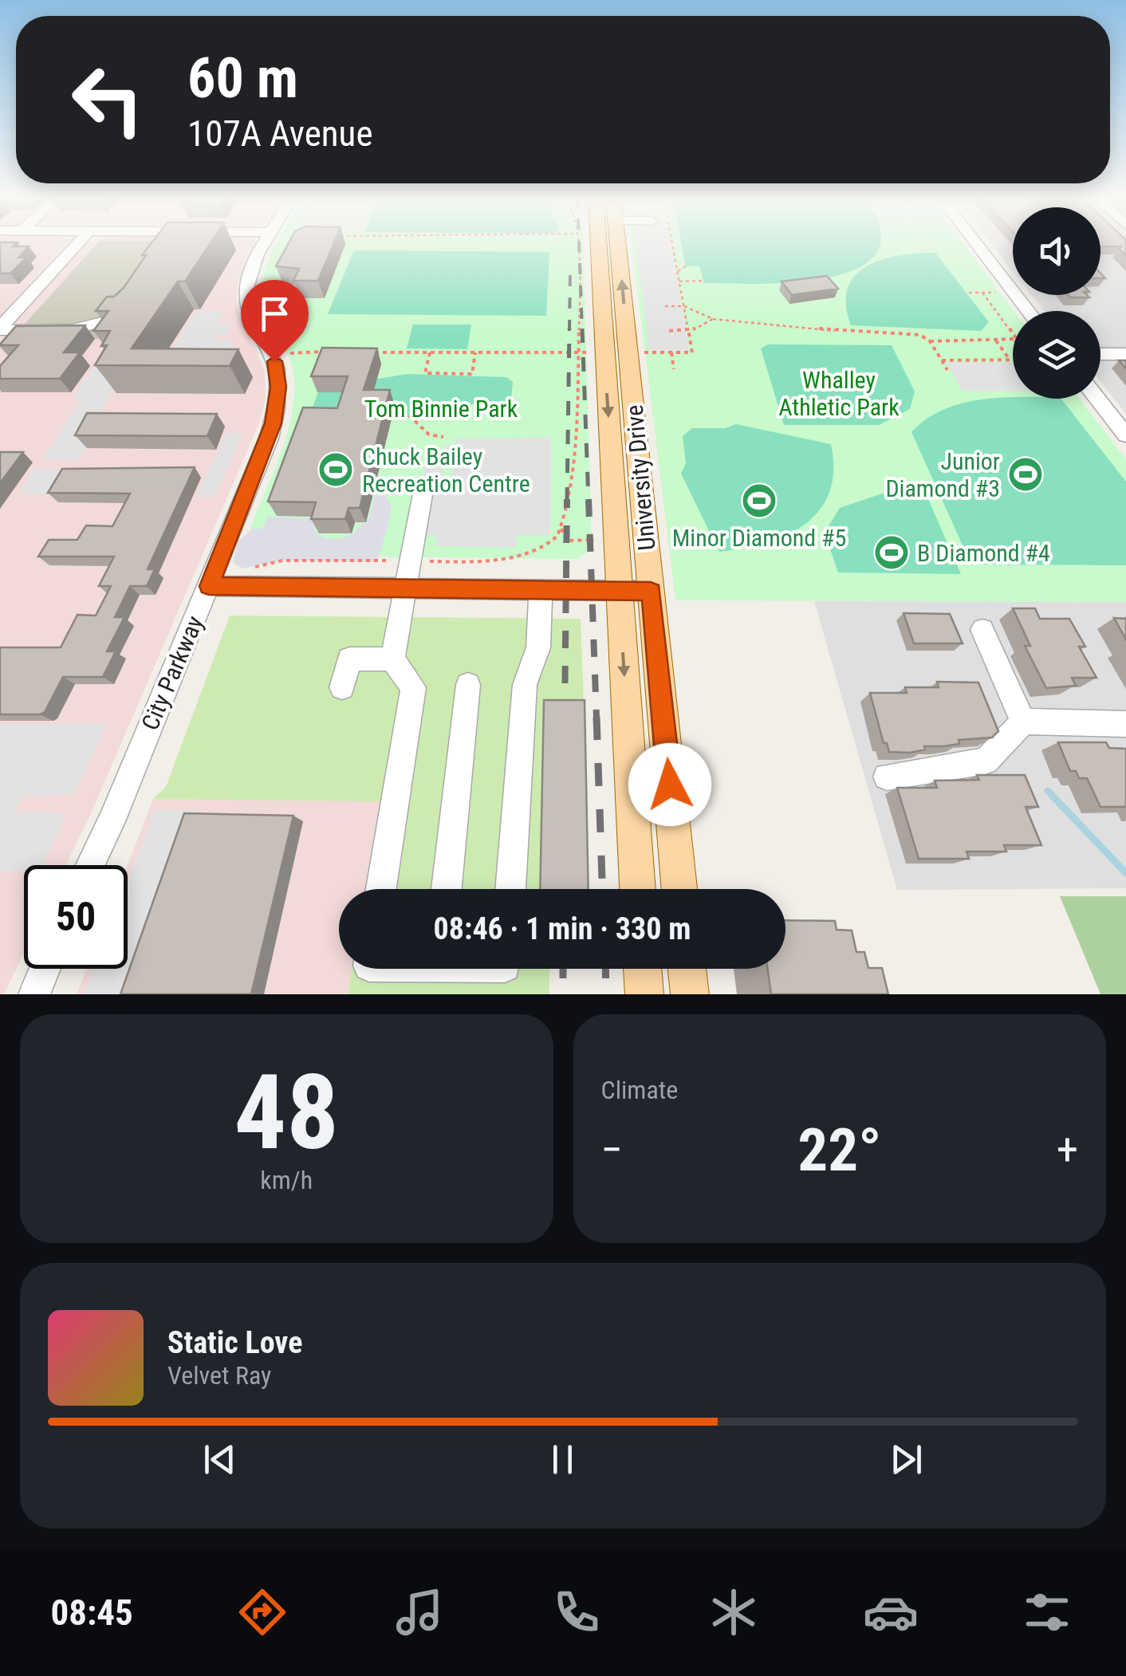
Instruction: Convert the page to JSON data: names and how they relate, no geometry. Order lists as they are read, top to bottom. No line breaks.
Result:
{"streets":{"main road":["University Drive"],"street":["City Parkway"]},"parks":["Whalley Athletic Park","Tom Binnie Park"],"places":{"sports":["Chuck Bailey Recreation Centre","Junior Diamond #3","Minor Diamond #5","B Diamond #4"]},"page":{"turn":["60 m","107A Avenue"],"limit":"50","trip":"08:46 · 1 min · 330 m","tile":[["48","km/h"],"Climate"],"heat":["−","22°","+"],"song":["Static Love","Velvet Ray"],"tabs":"08:45"}}
